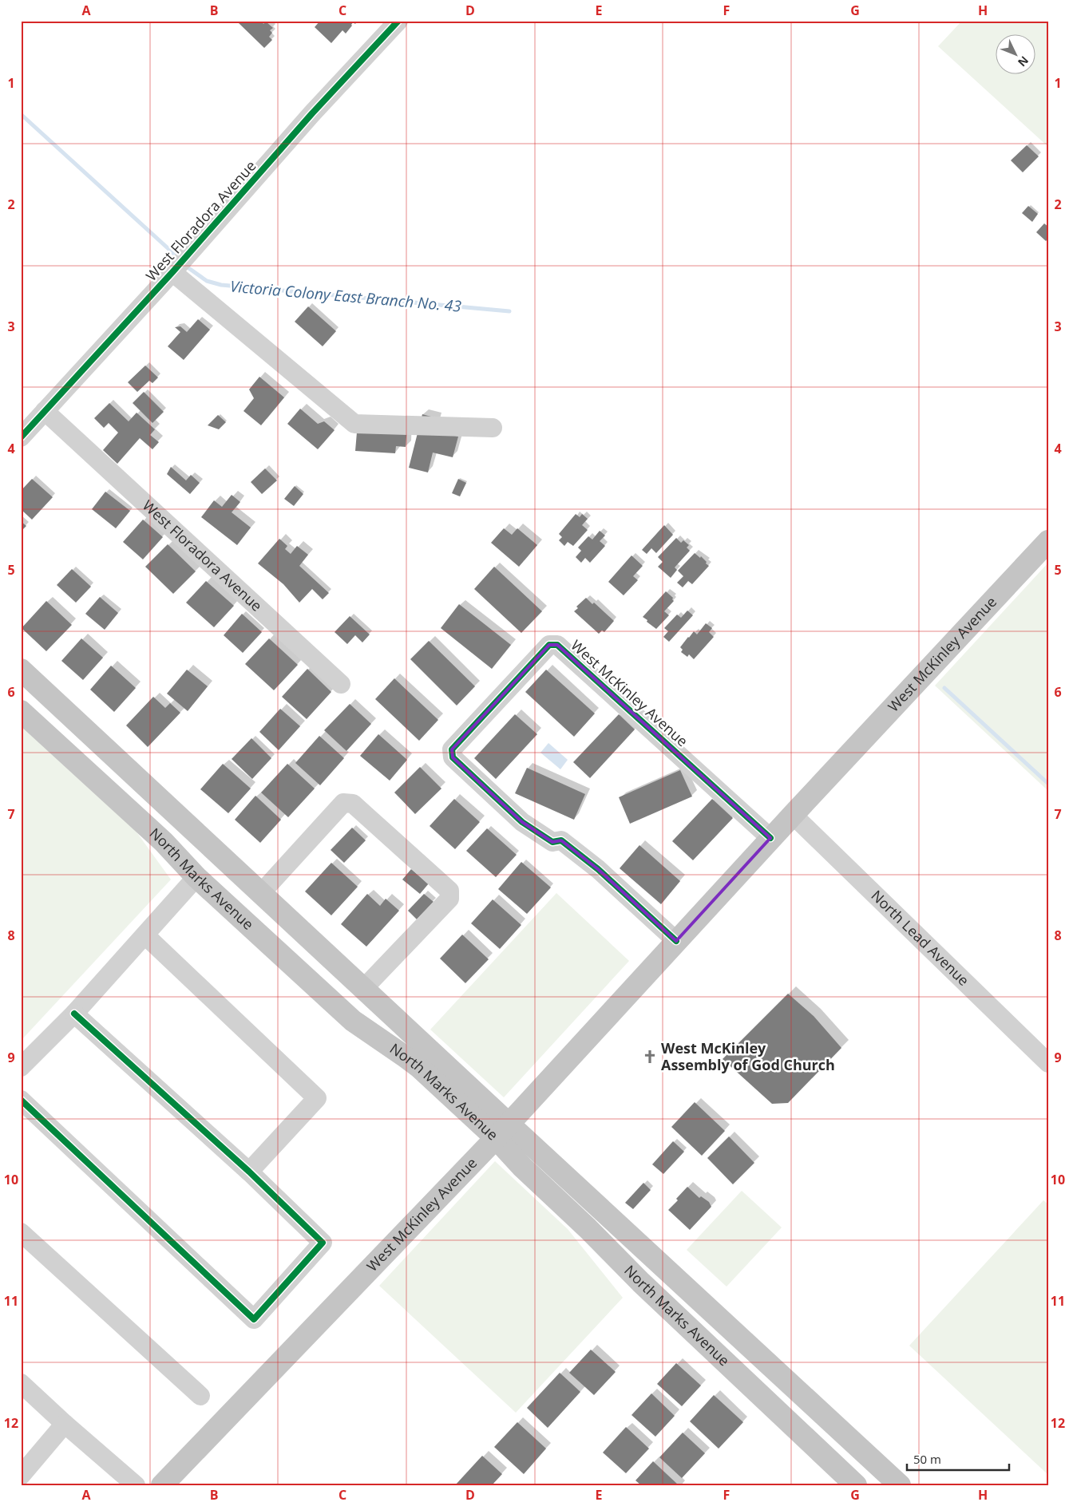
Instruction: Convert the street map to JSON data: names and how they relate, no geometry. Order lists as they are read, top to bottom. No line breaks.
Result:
{"streets":{"main road":["West McKinley Avenue","North Marks Avenue"],"street":["West Floradora Avenue","North Lead Avenue"]},"crossings":[["West McKinley Avenue","North Marks Avenue"],["West McKinley Avenue","North Lead Avenue"]],"water":["Victoria Colony East Branch No. 43"],"places":{"church":["West McKinley Assembly of God Church"]},"scale_bar":"50 m","north":"bottom right","grid":{"columns":["A","B","C","D","E","F","G","H"],"rows":["1","2","3","4","5","6","7","8","9","10","11","12"]}}
